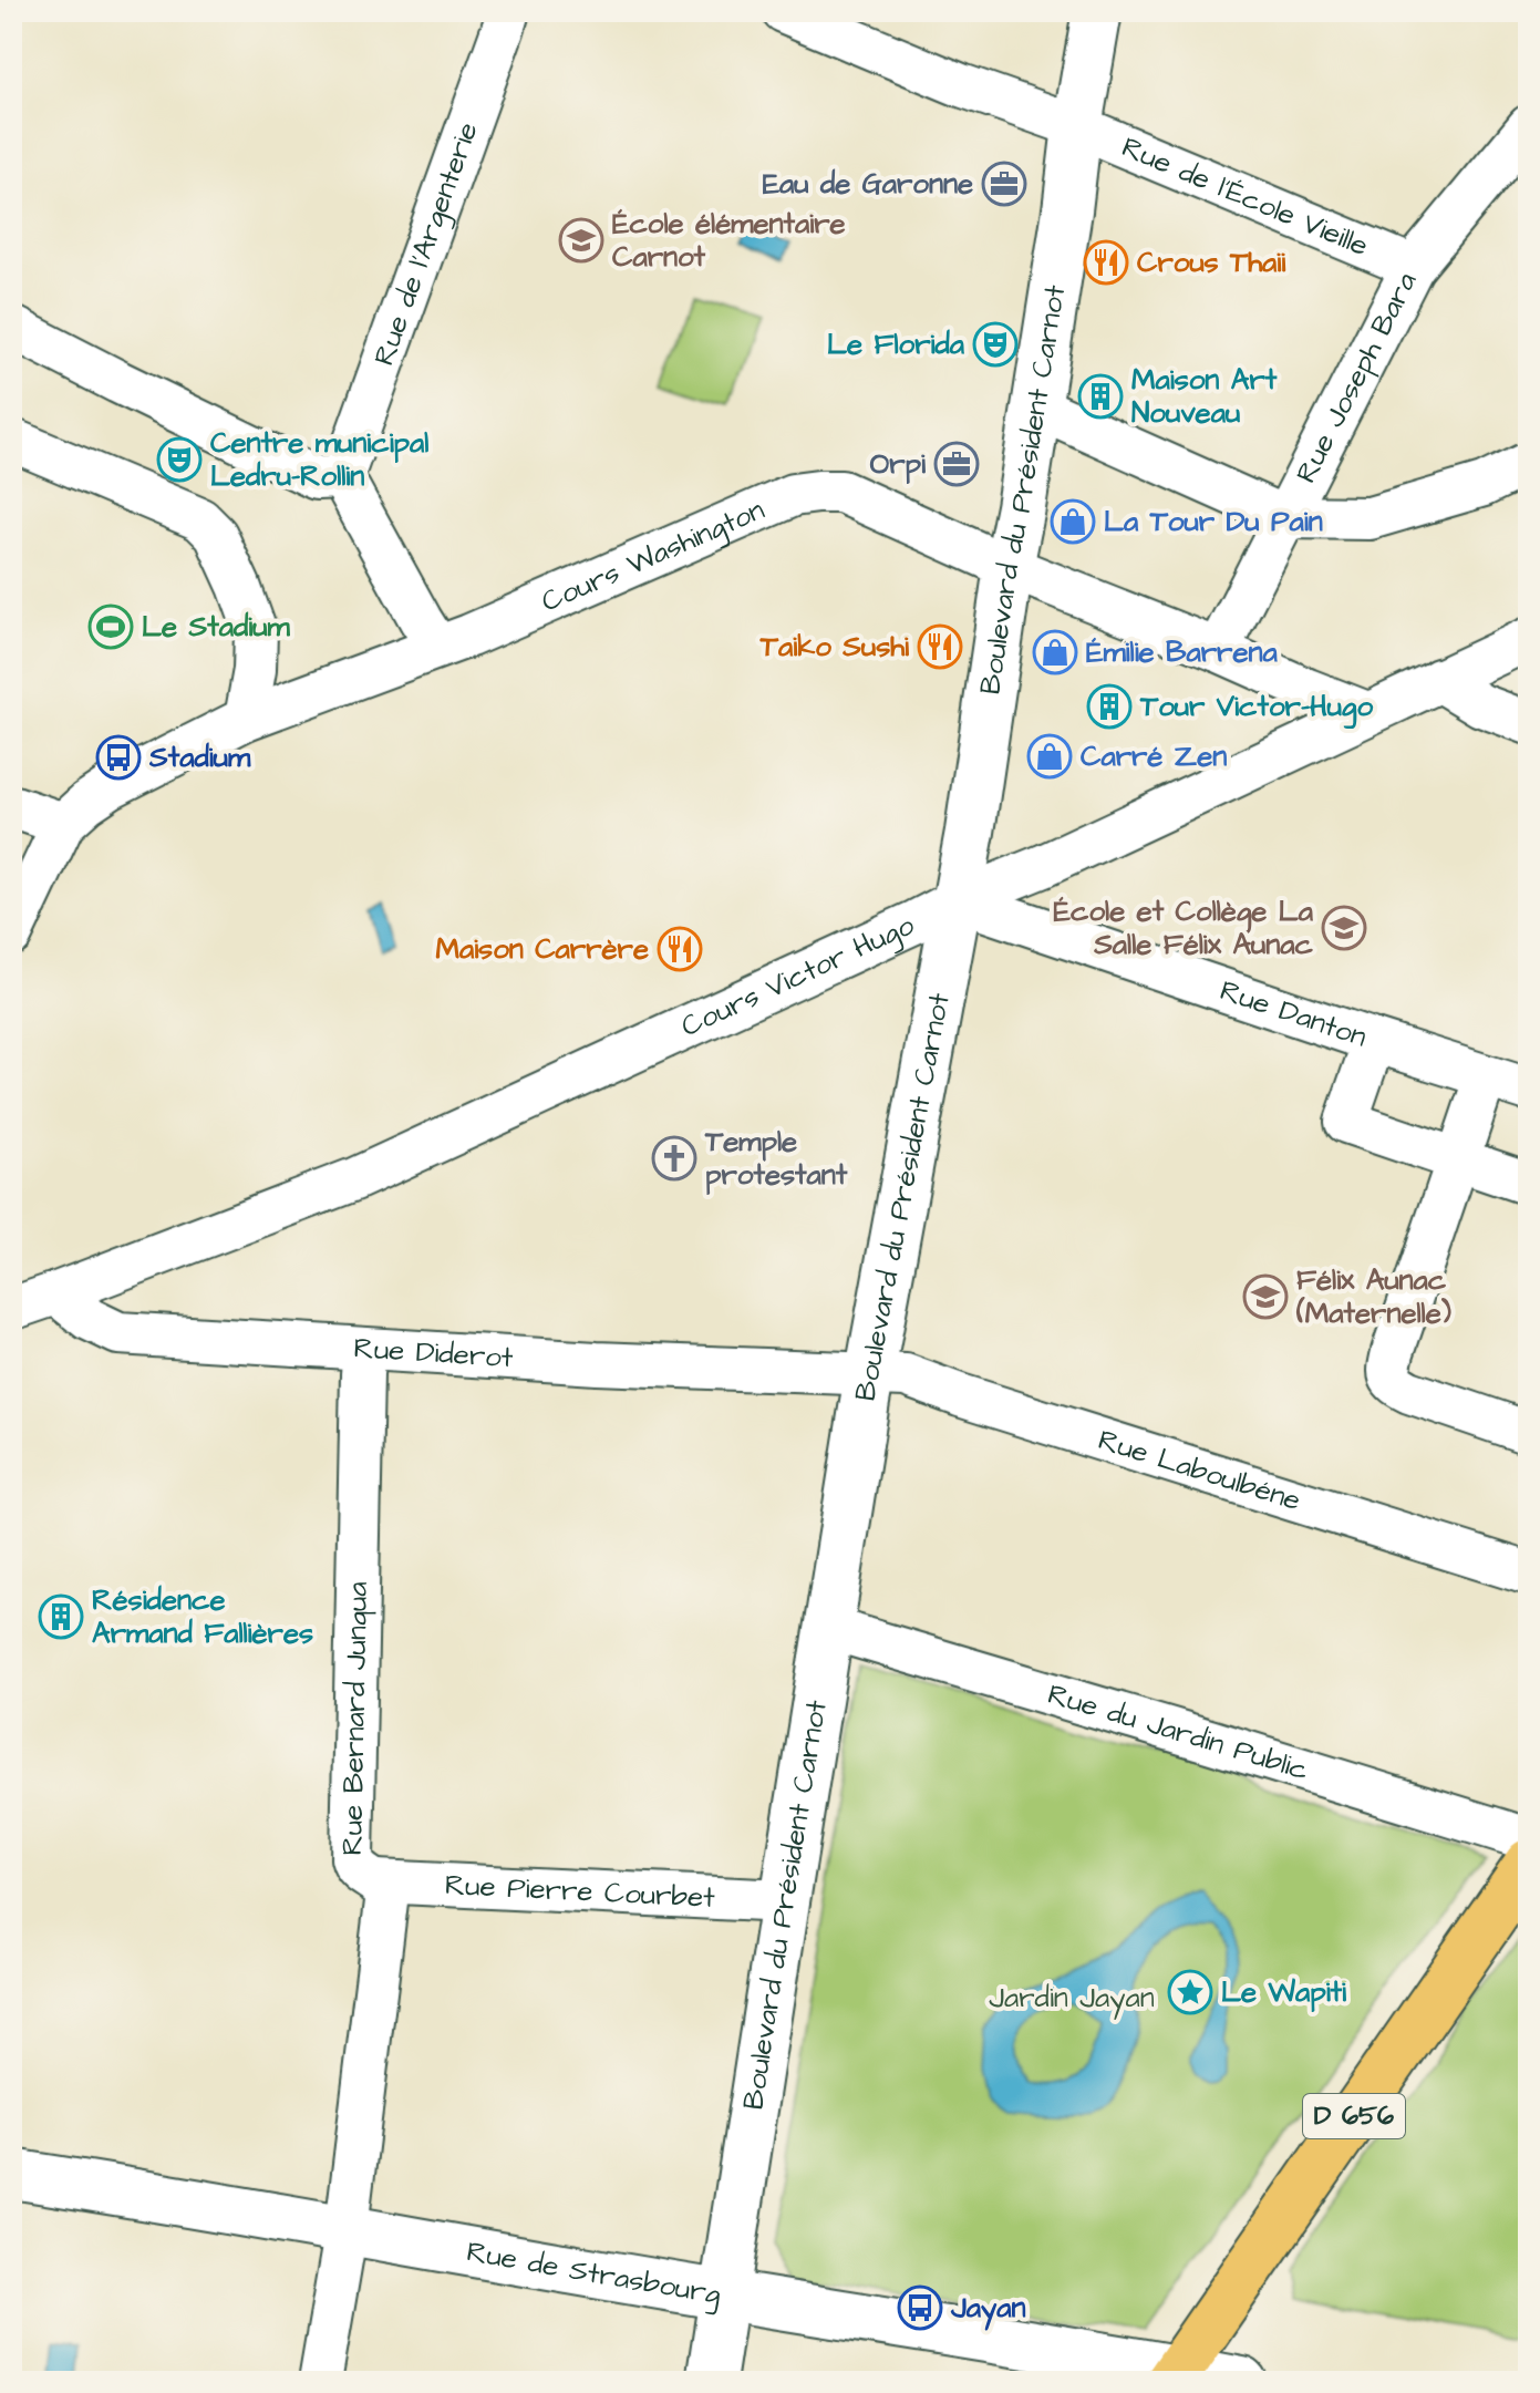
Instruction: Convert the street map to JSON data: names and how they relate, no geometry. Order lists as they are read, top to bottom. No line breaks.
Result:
{"streets":{"main road":["D 656"],"street":["Rue de l'École Vieille","Rue de l'Argenterie","Rue Joseph Bara","Boulevard du Président Carnot","Cours Washington","Cours Victor Hugo","Rue Danton","Rue Diderot","Rue Laboulbéne","Rue Bernard Junqua","Rue du Jardin Public","Rue Pierre Courbet","Rue de Strasbourg"]},"crossings":[["Rue de l'École Vieille","Rue Joseph Bara"],["Rue de l'École Vieille","Boulevard du Président Carnot"],["Rue Joseph Bara","Cours Washington"],["Boulevard du Président Carnot","Cours Washington"],["Boulevard du Président Carnot","Cours Victor Hugo"],["Boulevard du Président Carnot","Rue Danton"],["Boulevard du Président Carnot","Rue Diderot"],["Boulevard du Président Carnot","Rue Laboulbéne"],["Boulevard du Président Carnot","Rue du Jardin Public"],["Boulevard du Président Carnot","Rue Pierre Courbet"],["Boulevard du Président Carnot","Rue de Strasbourg"],["Cours Washington","Cours Victor Hugo"],["Cours Victor Hugo","Rue Danton"],["Cours Victor Hugo","Rue Diderot"],["Rue Diderot","Rue Laboulbéne"],["Rue Diderot","Rue Bernard Junqua"],["Rue Bernard Junqua","Rue Pierre Courbet"],["Rue Bernard Junqua","Rue de Strasbourg"],["D 656","Rue de Strasbourg"]],"parks":["Jardin Jayan"],"places":{"office":["Eau de Garonne","Orpi"],"school or university":["École élémentaire Carnot","École et Collège La Salle Félix Aunac","Félix Aunac (Maternelle)"],"restaurant":["Crous Thaii","Taiko Sushi","Maison Carrère"],"theatre":["Le Florida","Centre municipal Ledru-Rollin"],"building":["Maison Art Nouveau","Tour Victor-Hugo","Résidence Armand Fallières"],"shop":["La Tour Du Pain","Émilie Barrena","Carré Zen"],"sports":["Le Stadium"],"bus stop":["Stadium","Jayan"],"church":["Temple protestant"],"place":["Le Wapiti"]}}
